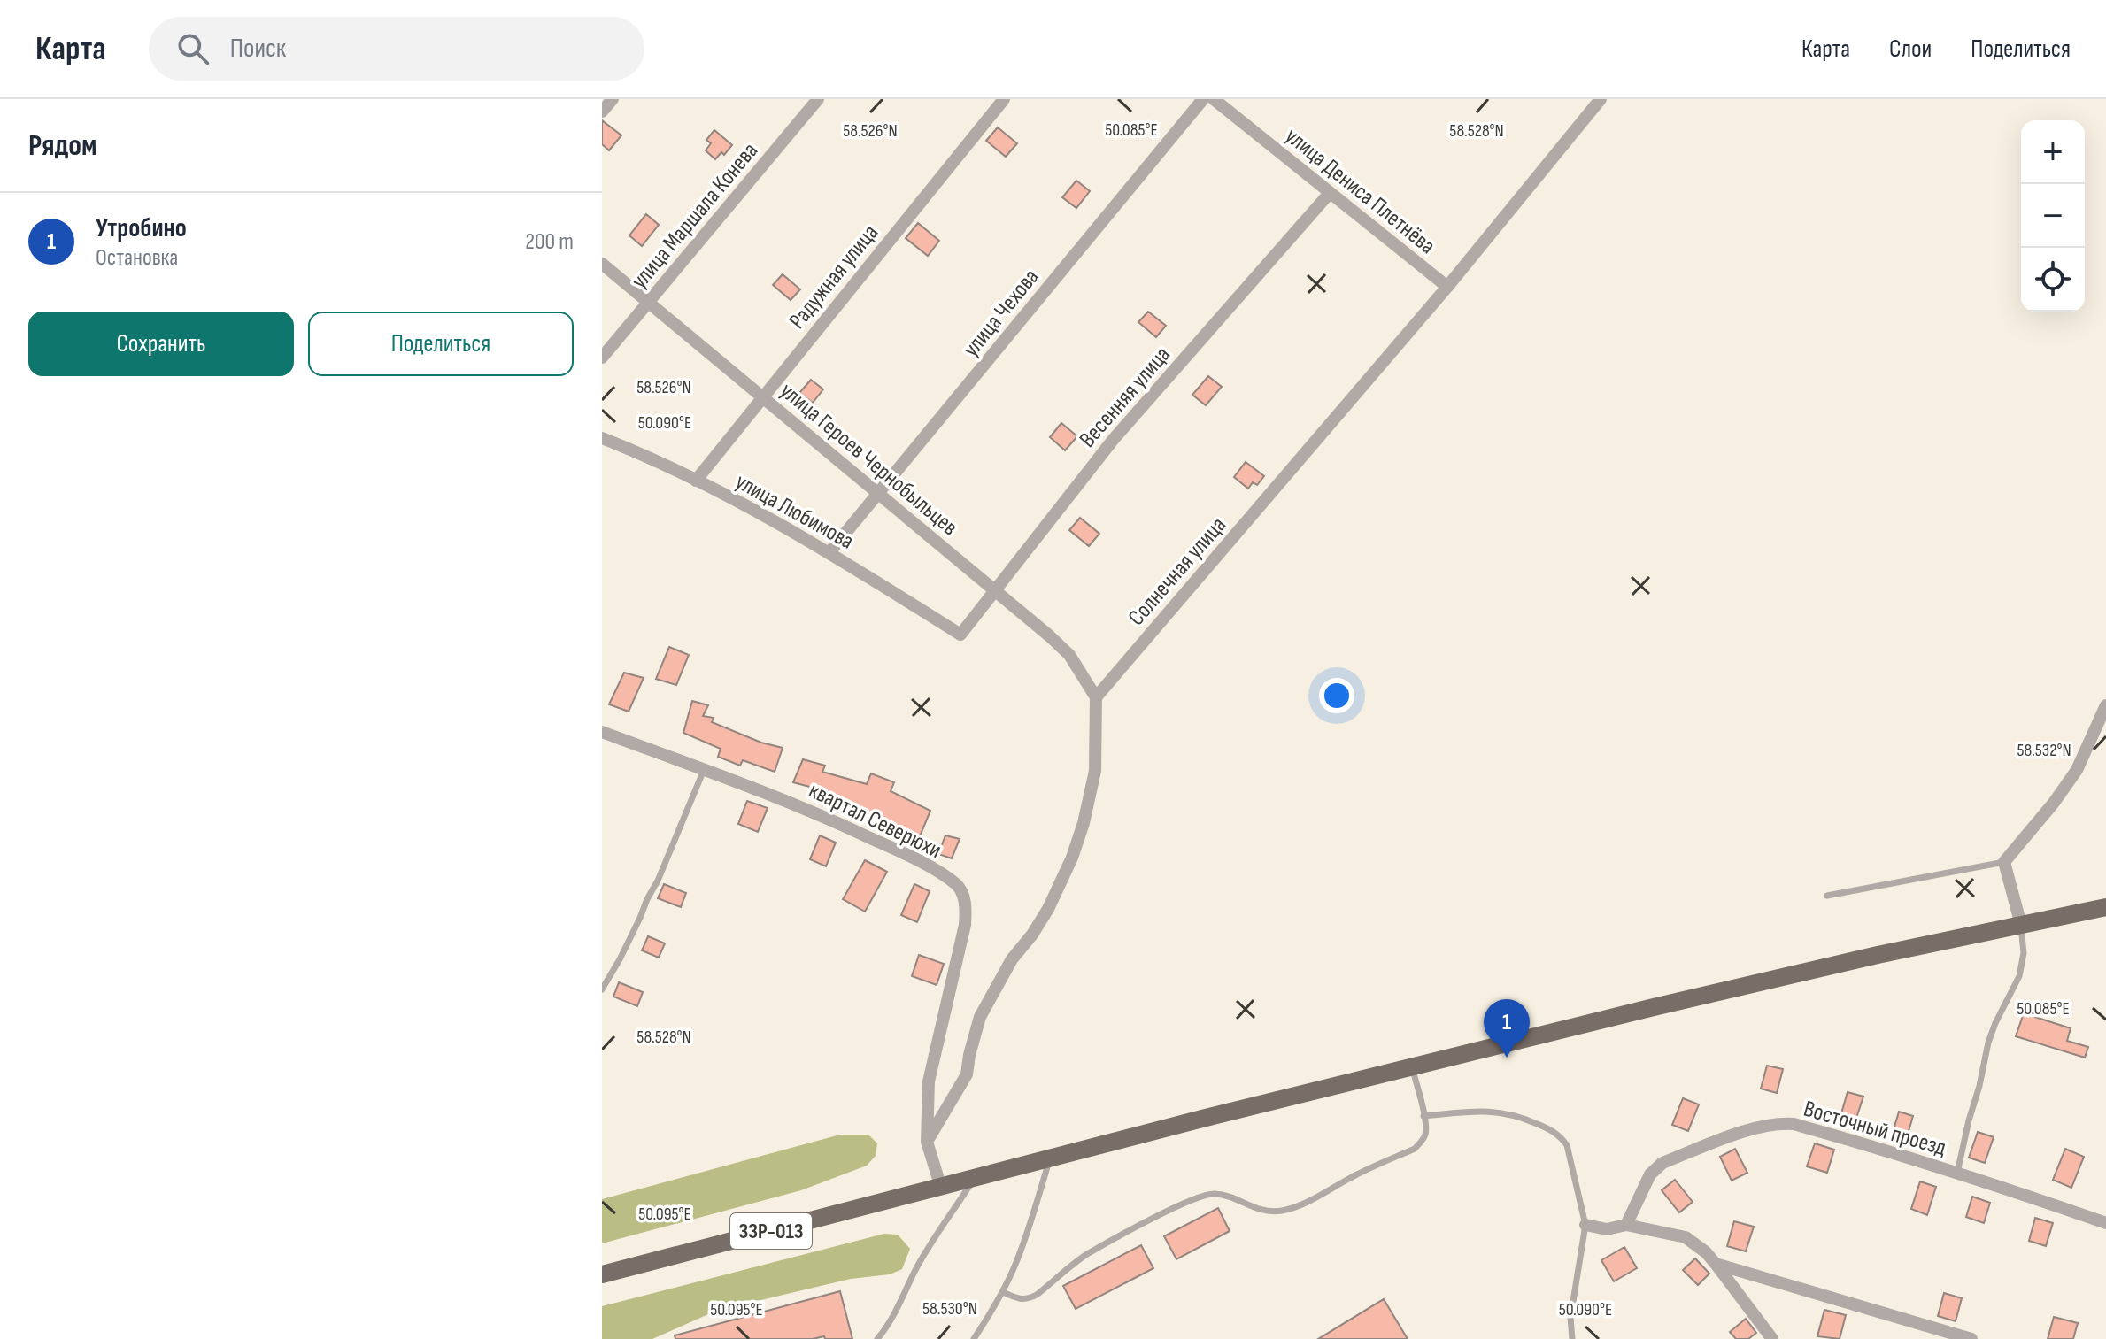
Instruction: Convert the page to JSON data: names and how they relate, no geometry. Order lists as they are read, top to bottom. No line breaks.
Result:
{"streets":{"main road":["33Р-013"],"street":["улица Дениса Плетнёва","улица Маршала Конева","Радужная улица","улица Чехова","Весенняя улица","улица Героев Чернобыльцев","улица Любимова","Солнечная улица","квартал Северюхи","Восточный проезд"]},"crossings":[["улица Дениса Плетнёва","Весенняя улица"],["улица Дениса Плетнёва","Солнечная улица"],["улица Маршала Конева","улица Героев Чернобыльцев"],["Радужная улица","улица Героев Чернобыльцев"],["Радужная улица","улица Любимова"],["улица Чехова","улица Героев Чернобыльцев"],["улица Чехова","улица Любимова"],["Весенняя улица","улица Героев Чернобыльцев"],["Весенняя улица","улица Любимова"],["улица Героев Чернобыльцев","Солнечная улица"],["квартал Северюхи","33Р-013"]],"page":{"header":"Карта","search":"Поиск","nav":["Карта","Слои","Поделиться"],"heading":"Рядом","map_buttons":["+","−"],"list":[{"mark":"1","name":"Утробино","note":"Остановка","value":"200 m"}],"buttons":["Сохранить","Поделиться"],"pins":"1"},"coordinates":["50.085°E","58.526°N","58.528°N","50.090°E","58.532°N","50.095°E","58.530°N"]}
